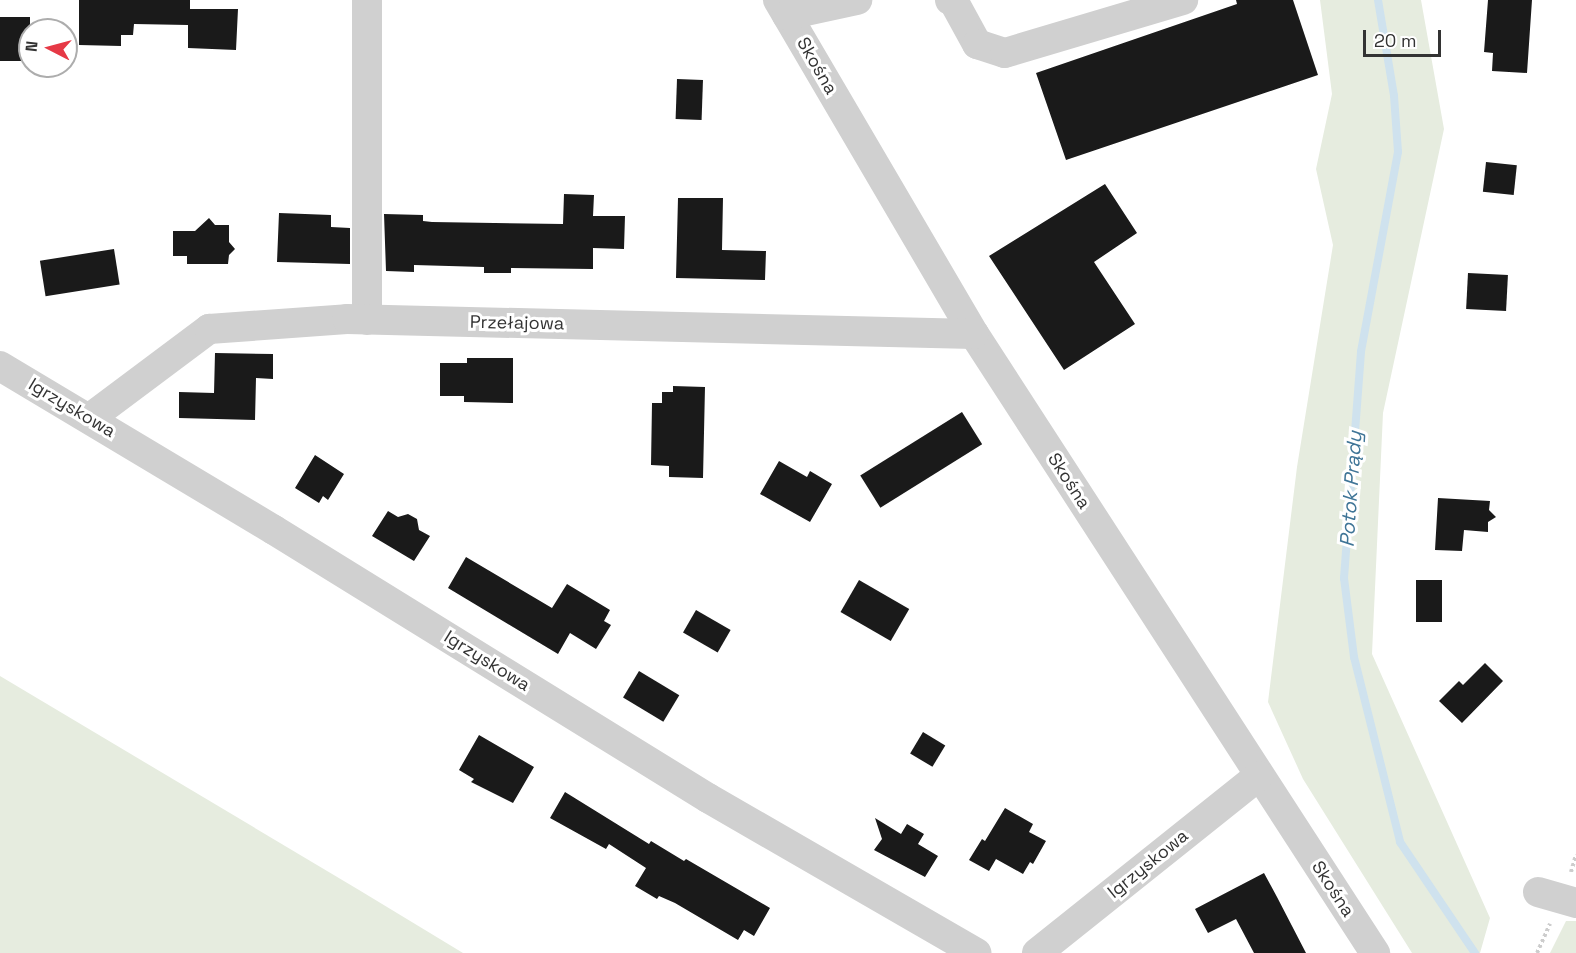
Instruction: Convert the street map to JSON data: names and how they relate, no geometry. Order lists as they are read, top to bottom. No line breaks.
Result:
{"streets":{"street":["Skośna","Przełajowa","Igrzyskowa"]},"crossings":[["Skośna","Przełajowa"],["Skośna","Igrzyskowa"],["Przełajowa","Igrzyskowa"]],"water":["Potok Prądy"],"scale_bar":"20 m","north":"left"}
